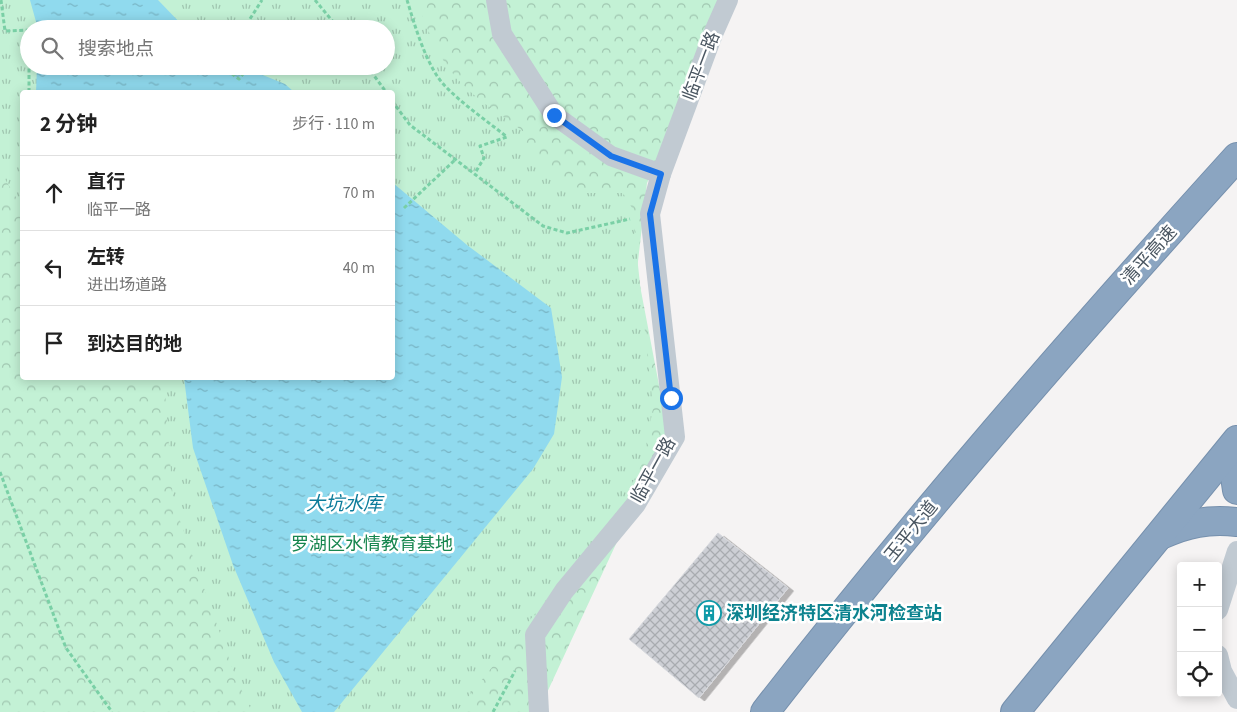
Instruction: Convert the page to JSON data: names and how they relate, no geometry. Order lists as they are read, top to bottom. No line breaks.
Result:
{"streets":{"highway":["清平高速","玉平大道"],"street":["临平一路"]},"crossings":[["清平高速","玉平大道"]],"water":["大坑水库"],"parks":["罗湖区水情教育基地"],"places":{"building":["深圳经济特区清水河检查站"]},"page":{"search":"搜索地点","heading":["2 分钟","步行 · 110 m"],"list":[["直行","临平一路","70 m"],["左转","进出场道路","40 m"],"到达目的地"],"map_buttons":["+","−"]}}
